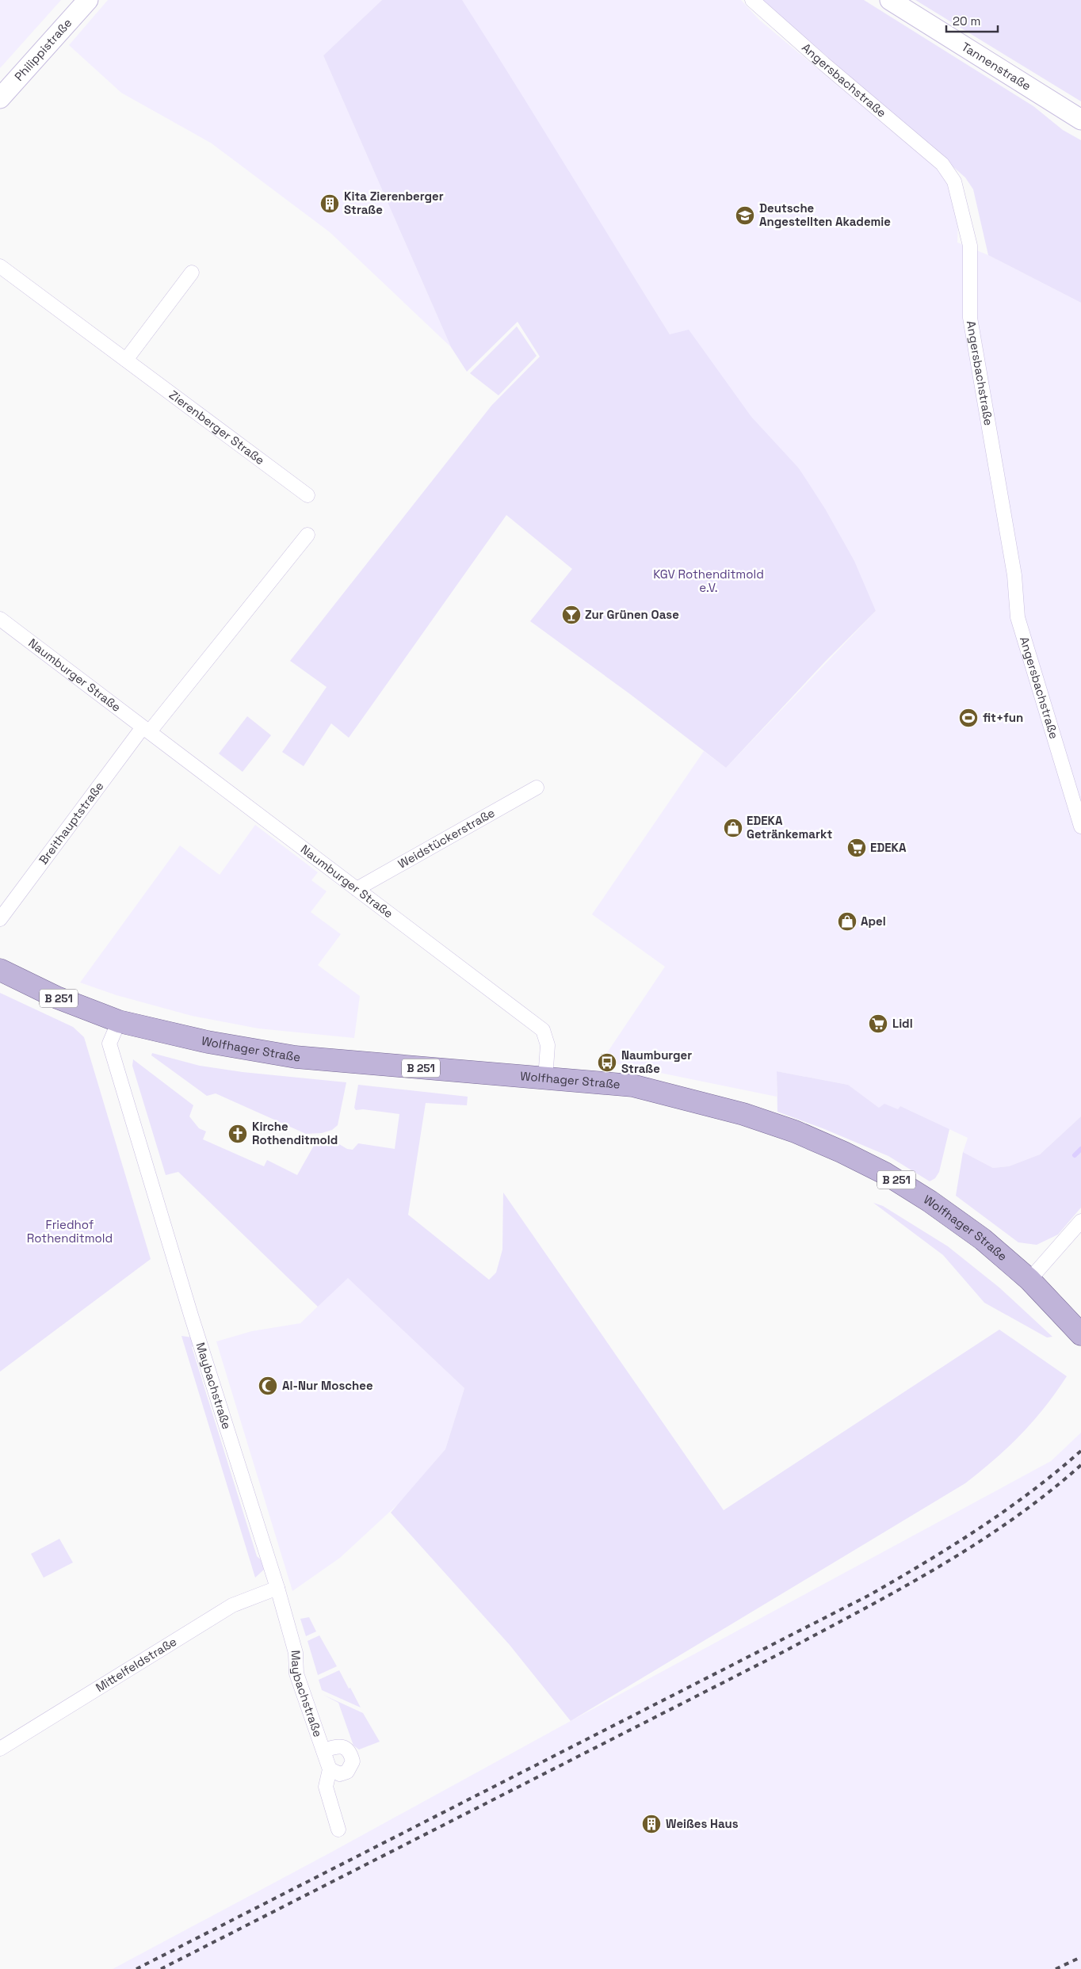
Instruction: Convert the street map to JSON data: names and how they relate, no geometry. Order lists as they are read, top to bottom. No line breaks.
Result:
{"streets":{"main road":["B 251","Wolfhager Straße"],"street":["Philippistraße","Tannenstraße","Angersbachstraße","Zierenberger Straße","Naumburger Straße","Breithauptstraße","Weidstückerstraße","Maybachstraße","Mittelfeldstraße"]},"crossings":[["Naumburger Straße","Breithauptstraße"],["Naumburger Straße","Weidstückerstraße"],["Naumburger Straße","Wolfhager Straße"],["Wolfhager Straße","Maybachstraße"],["Maybachstraße","Mittelfeldstraße"]],"parks":["KGV Rothenditmold e.V.","Friedhof Rothenditmold"],"places":{"building":["Kita Zierenberger Straße","Weißes Haus"],"school or university":["Deutsche Angestellten Akademie"],"bar":["Zur Grünen Oase"],"sports":["fit+fun"],"shop":["EDEKA Getränkemarkt","Apel"],"supermarket":["EDEKA","Lidl"],"bus stop":["Naumburger Straße"],"church":["Kirche Rothenditmold"],"mosque":["Al-Nur Moschee"]},"scale_bar":"20 m"}
